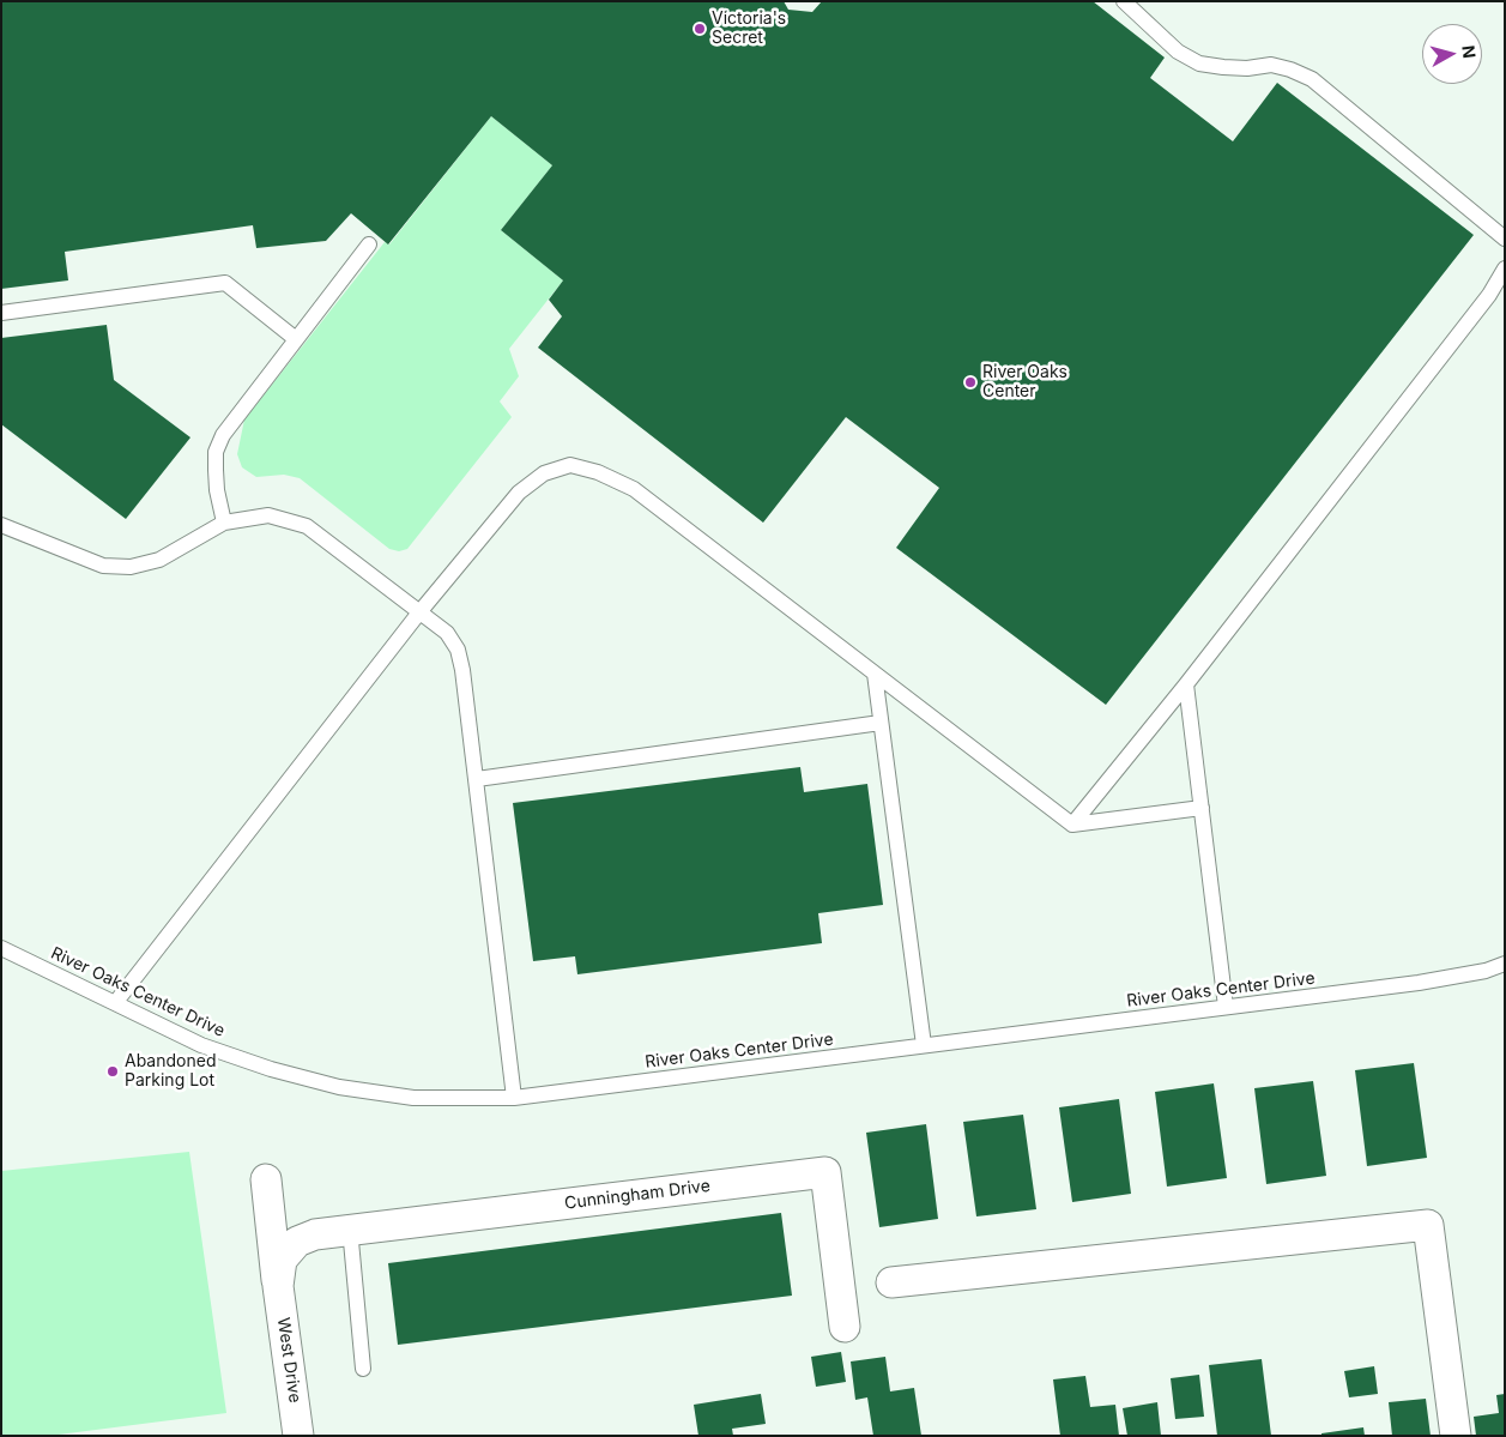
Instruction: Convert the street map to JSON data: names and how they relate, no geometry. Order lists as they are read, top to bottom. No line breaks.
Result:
{"streets":{"street":["Cunningham Drive","West Drive"],"lane":["River Oaks Center Drive"]},"crossings":[["Cunningham Drive","West Drive"]],"places":["Victoria's Secret","River Oaks Center","Abandoned Parking Lot"],"north":"right"}
